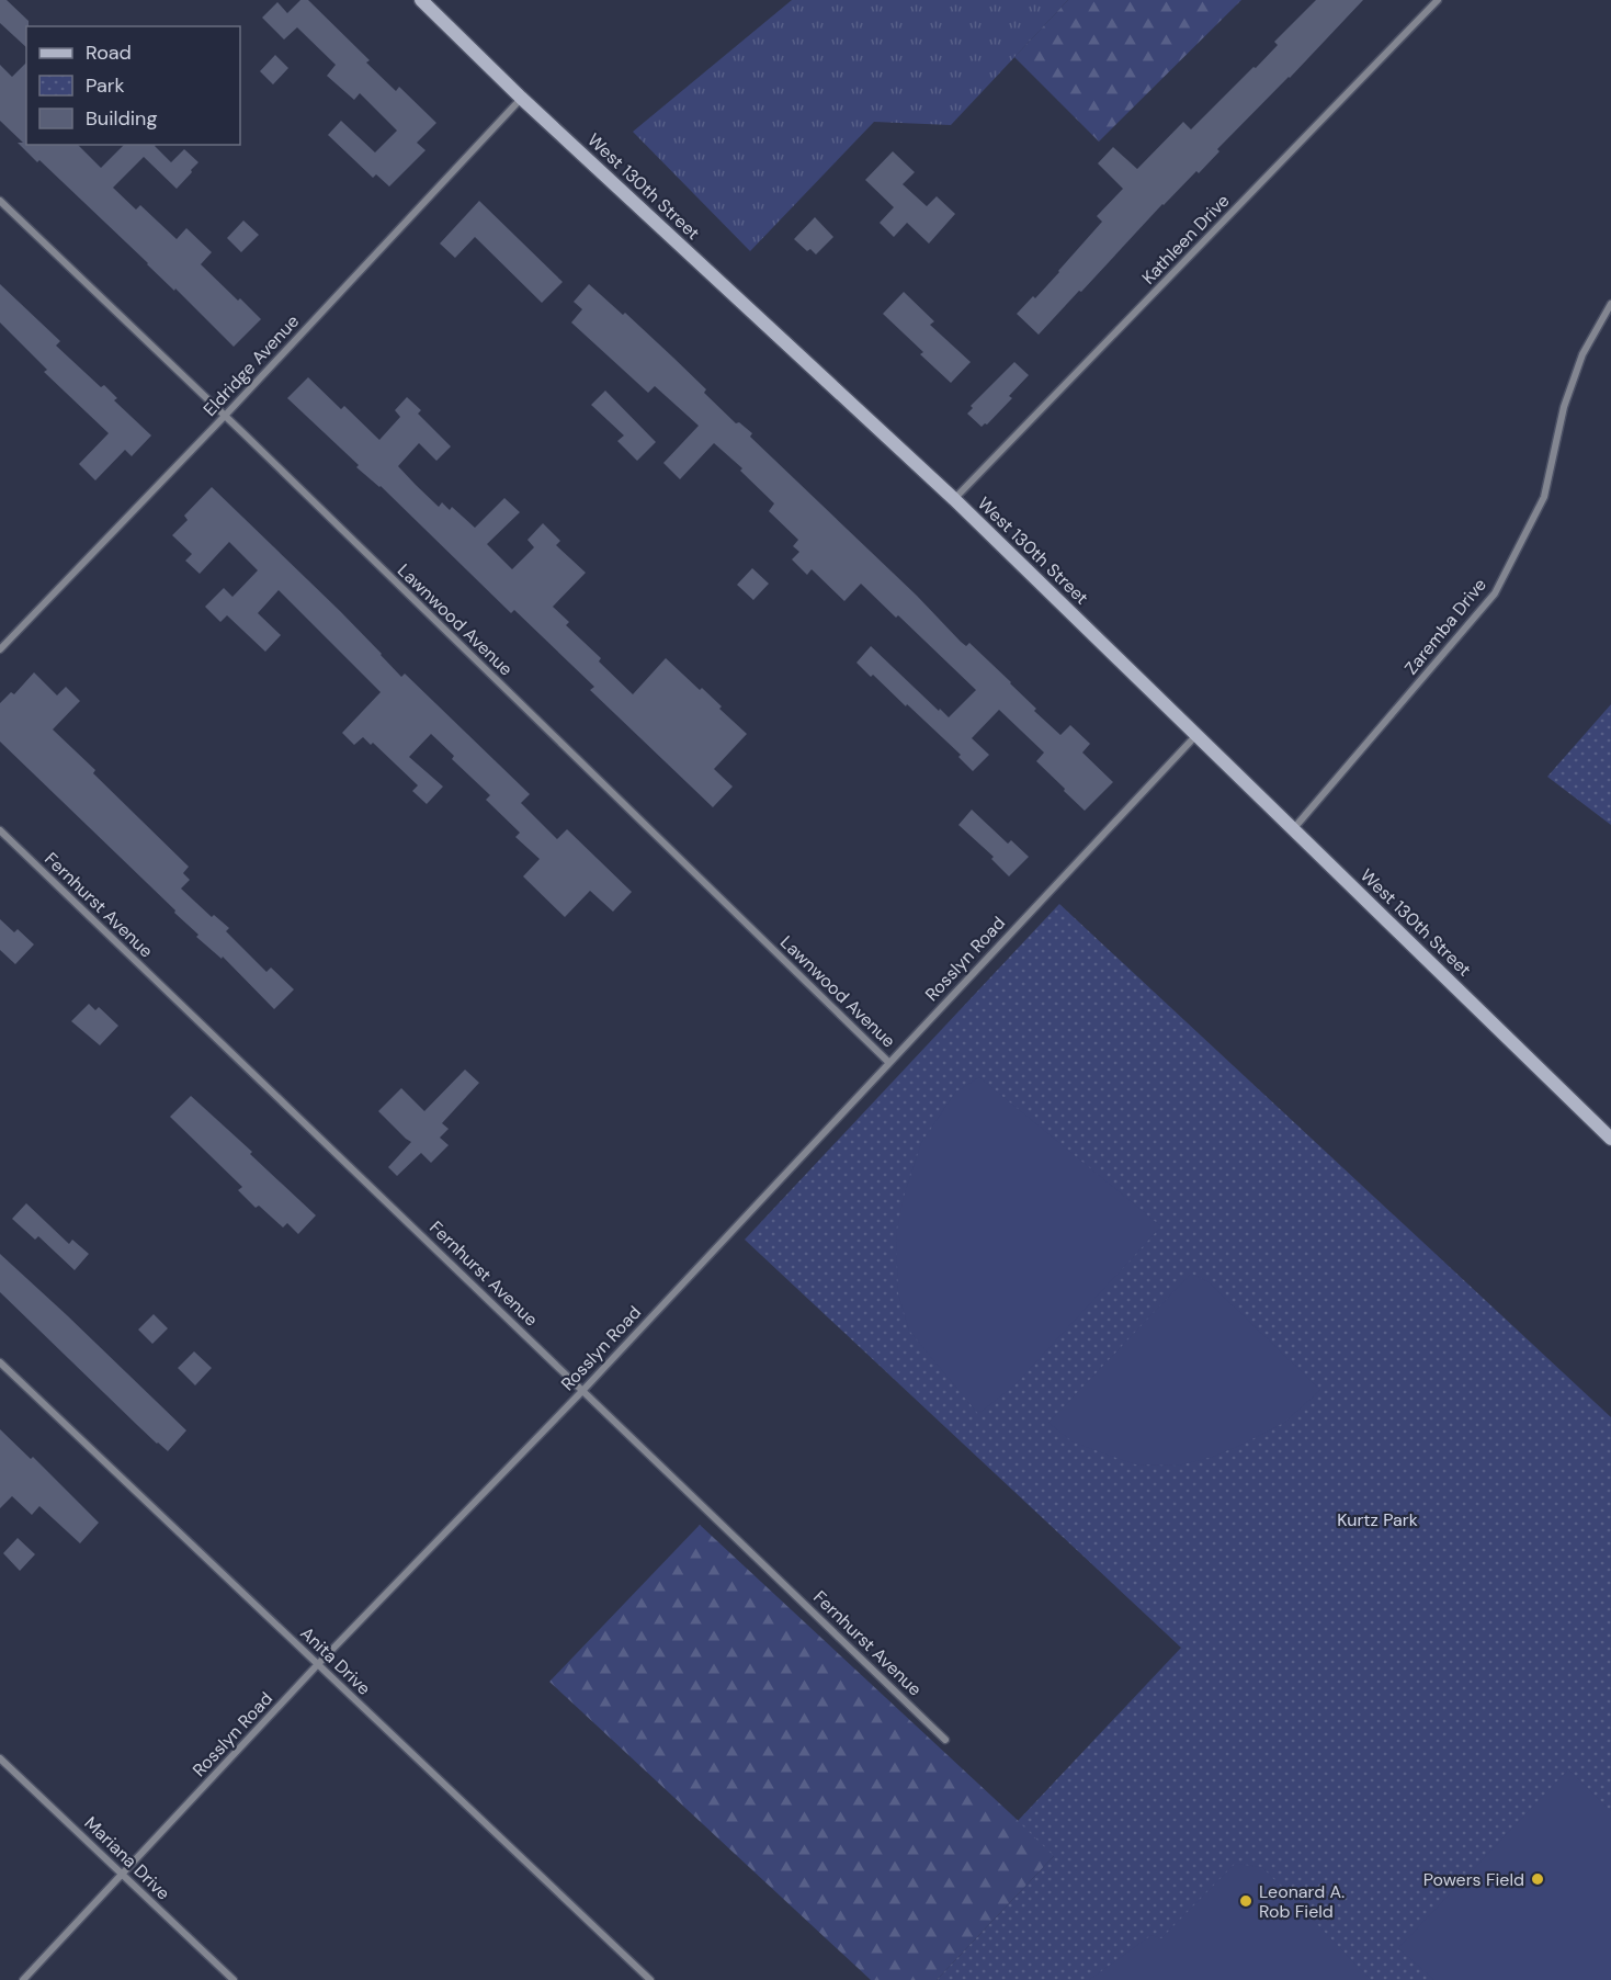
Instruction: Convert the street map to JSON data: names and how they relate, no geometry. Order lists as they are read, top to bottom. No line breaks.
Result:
{"streets":{"main road":["West 130th Street"],"street":["Kathleen Drive","Eldridge Avenue","Lawnwood Avenue","Zaremba Drive","Fernhurst Avenue","Rosslyn Road","Anita Drive","Mariana Drive"]},"crossings":[["West 130th Street","Kathleen Drive"],["West 130th Street","Eldridge Avenue"],["West 130th Street","Zaremba Drive"],["West 130th Street","Rosslyn Road"],["Eldridge Avenue","Lawnwood Avenue"],["Lawnwood Avenue","Rosslyn Road"],["Fernhurst Avenue","Rosslyn Road"],["Rosslyn Road","Anita Drive"],["Rosslyn Road","Mariana Drive"]],"parks":["Kurtz Park"],"places":["Powers Field","Leonard A. Rob Field"],"legend":["Road","Park","Building"]}
